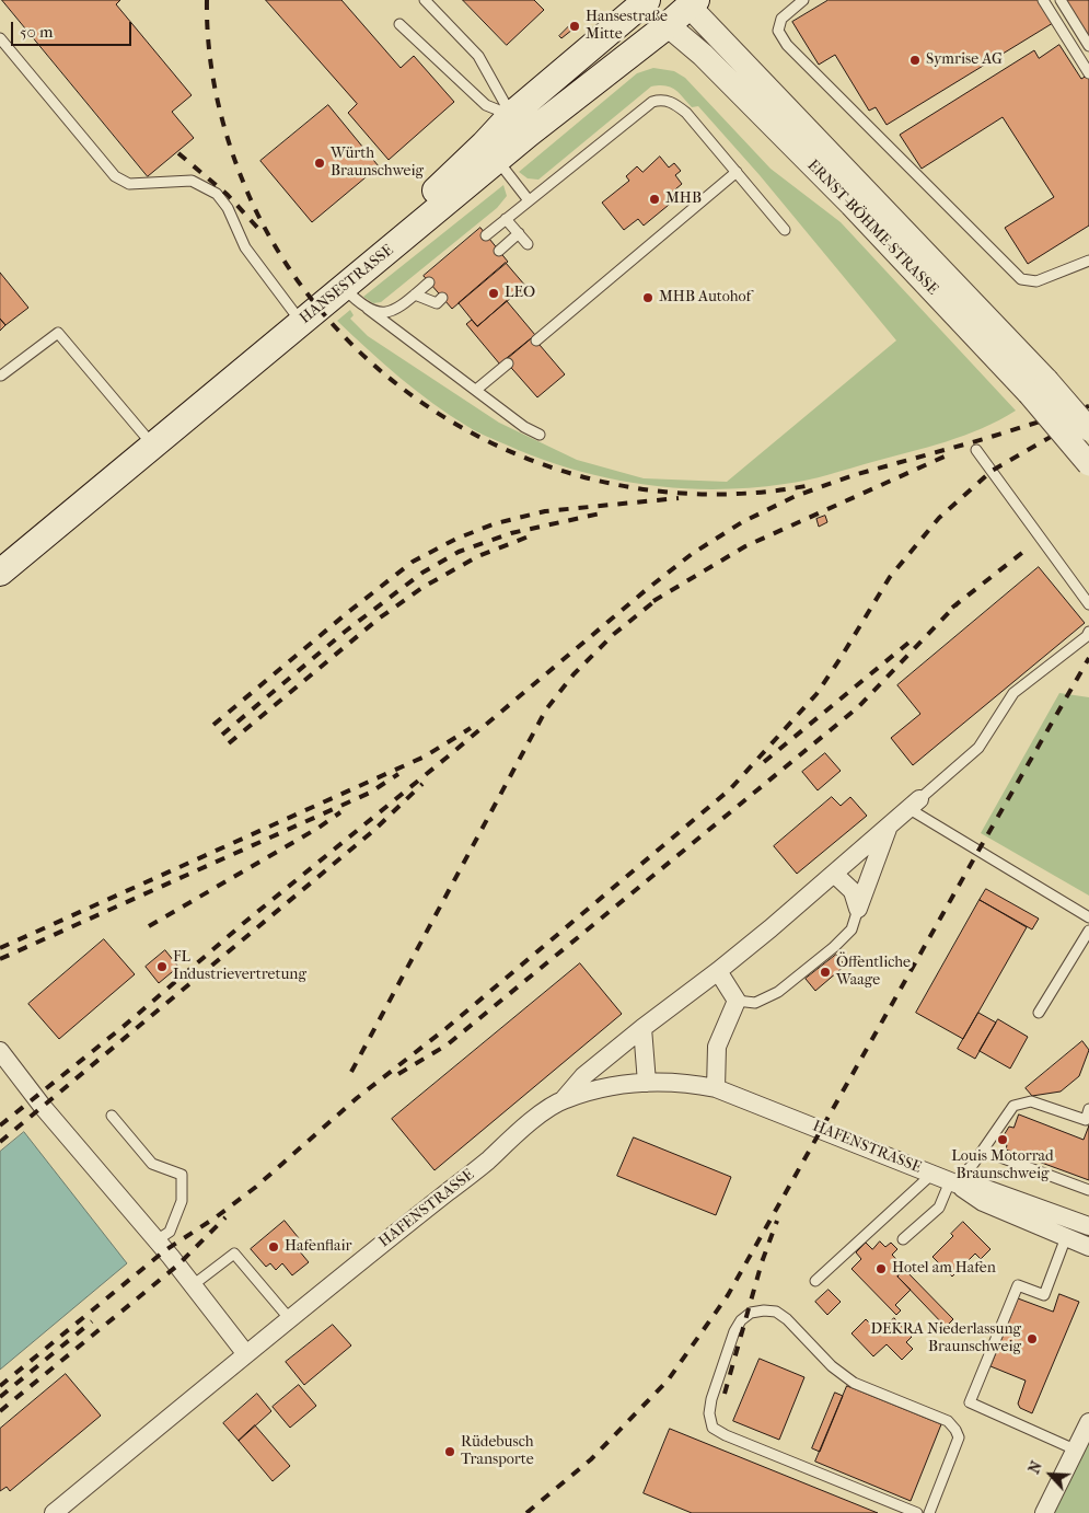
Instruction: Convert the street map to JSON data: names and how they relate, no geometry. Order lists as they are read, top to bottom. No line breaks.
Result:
{"streets":{"main road":["ERNST-BÖHME-STRASSE","HANSESTRASSE"],"street":["HAFENSTRASSE"]},"crossings":[["ERNST-BÖHME-STRASSE","HANSESTRASSE"]],"places":["Hansestraße Mitte","Symrise AG","Würth Braunschweig","MHB","LEO","MHB Autohof","FL Industrievertretung","Öffentliche Waage","Louis Motorrad Braunschweig","Hafenflair","Hotel am Hafen","DEKRA Niederlassung Braunschweig","Rüdebusch Transporte"],"scale_bar":"50 m","north":"top left"}
